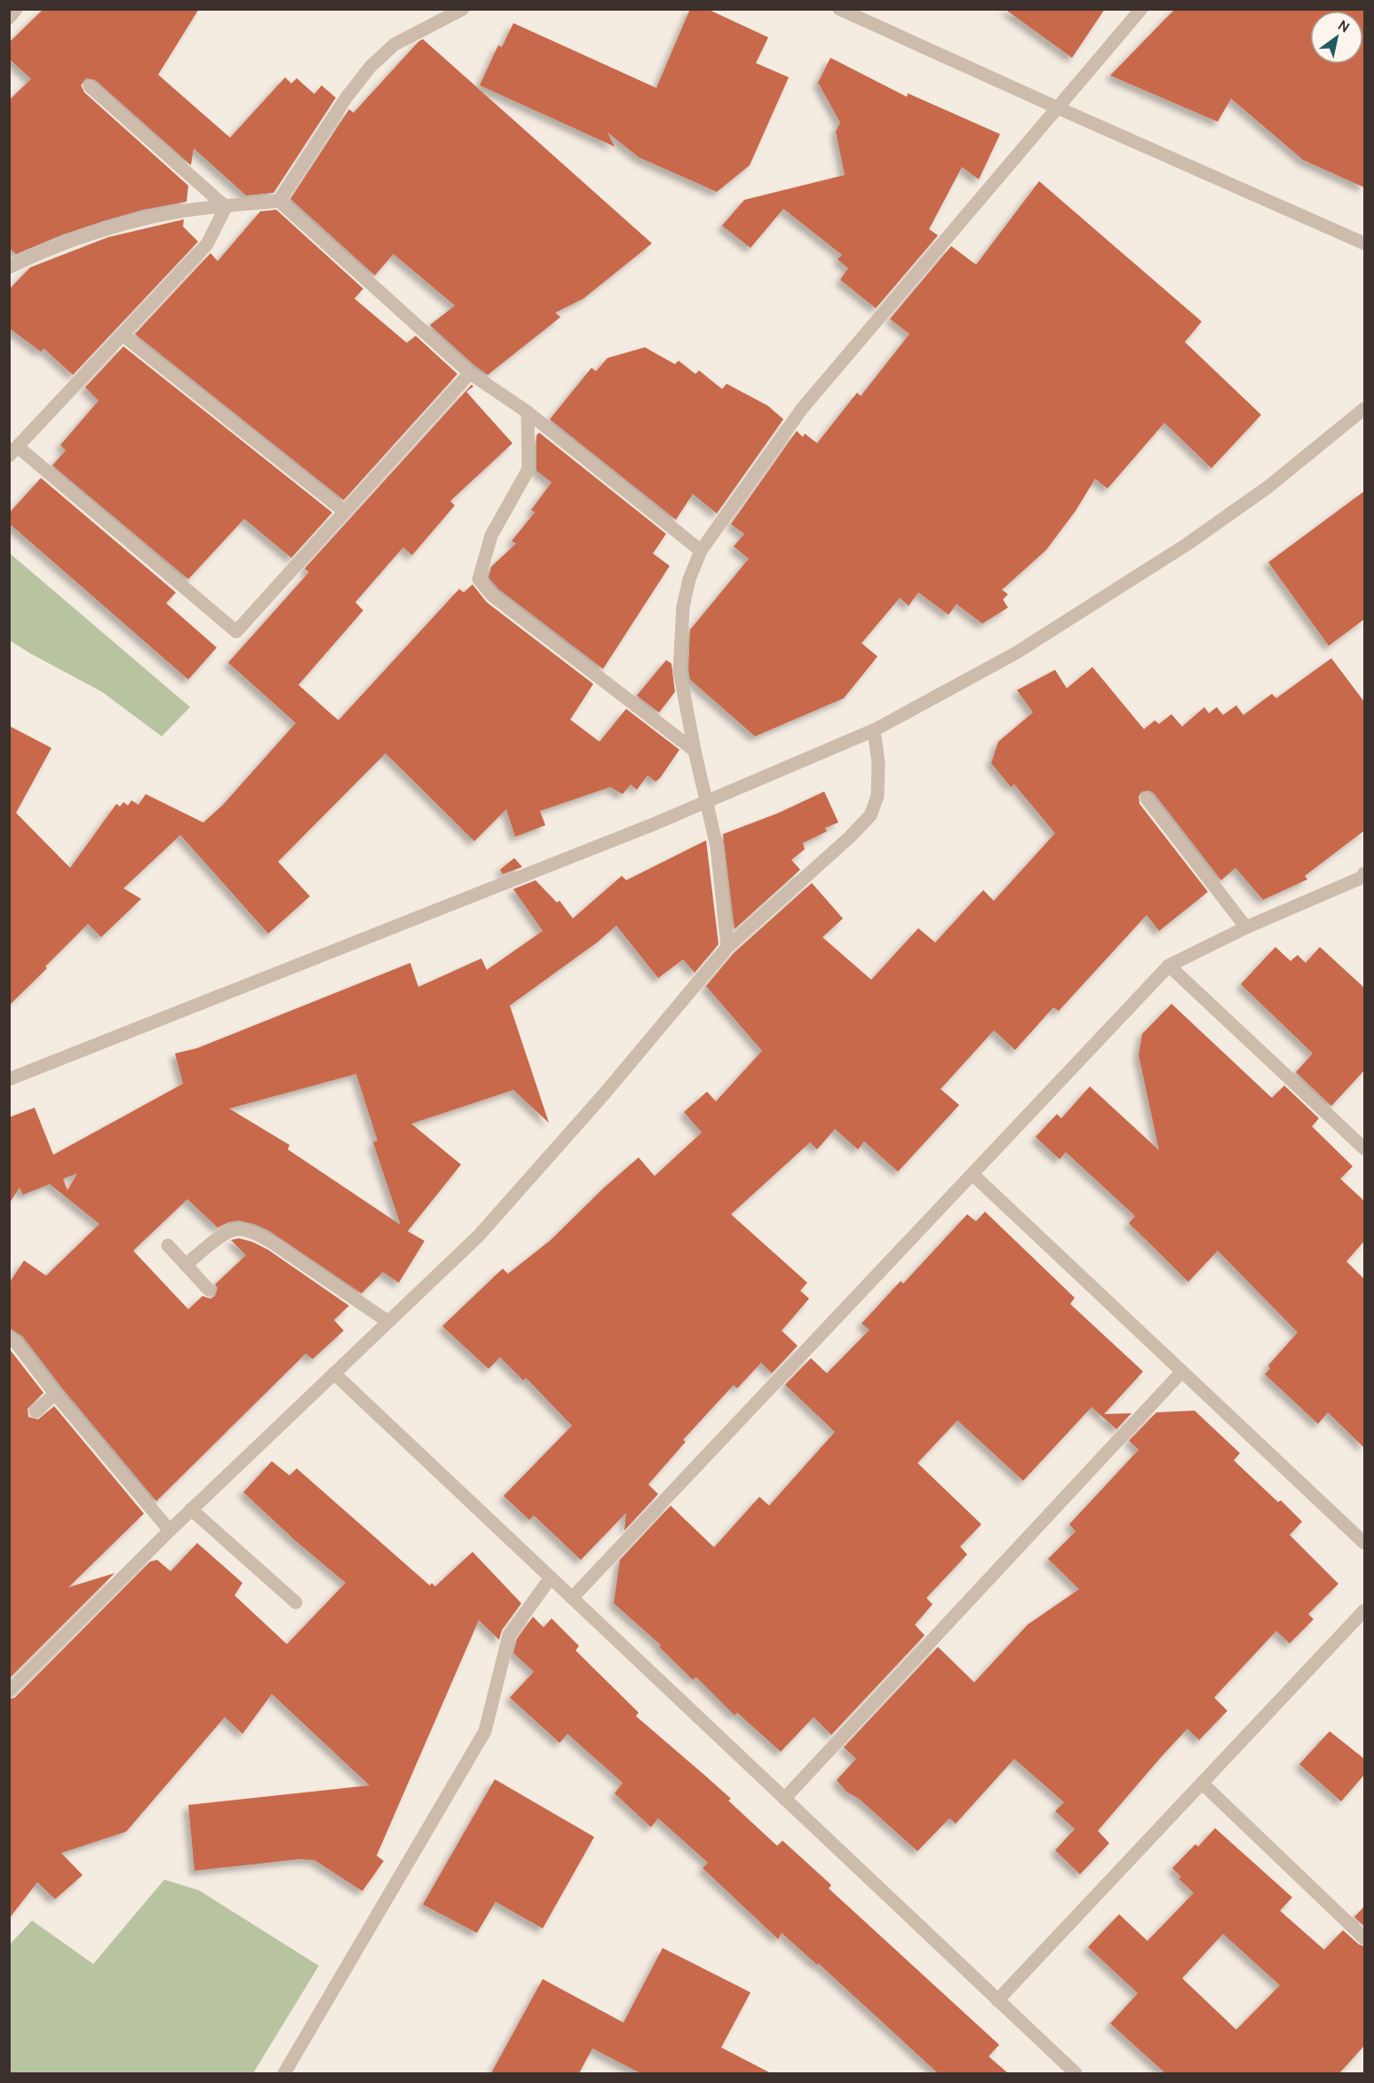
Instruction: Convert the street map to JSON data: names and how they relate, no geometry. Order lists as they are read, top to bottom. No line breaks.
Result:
{"north":"top right"}
